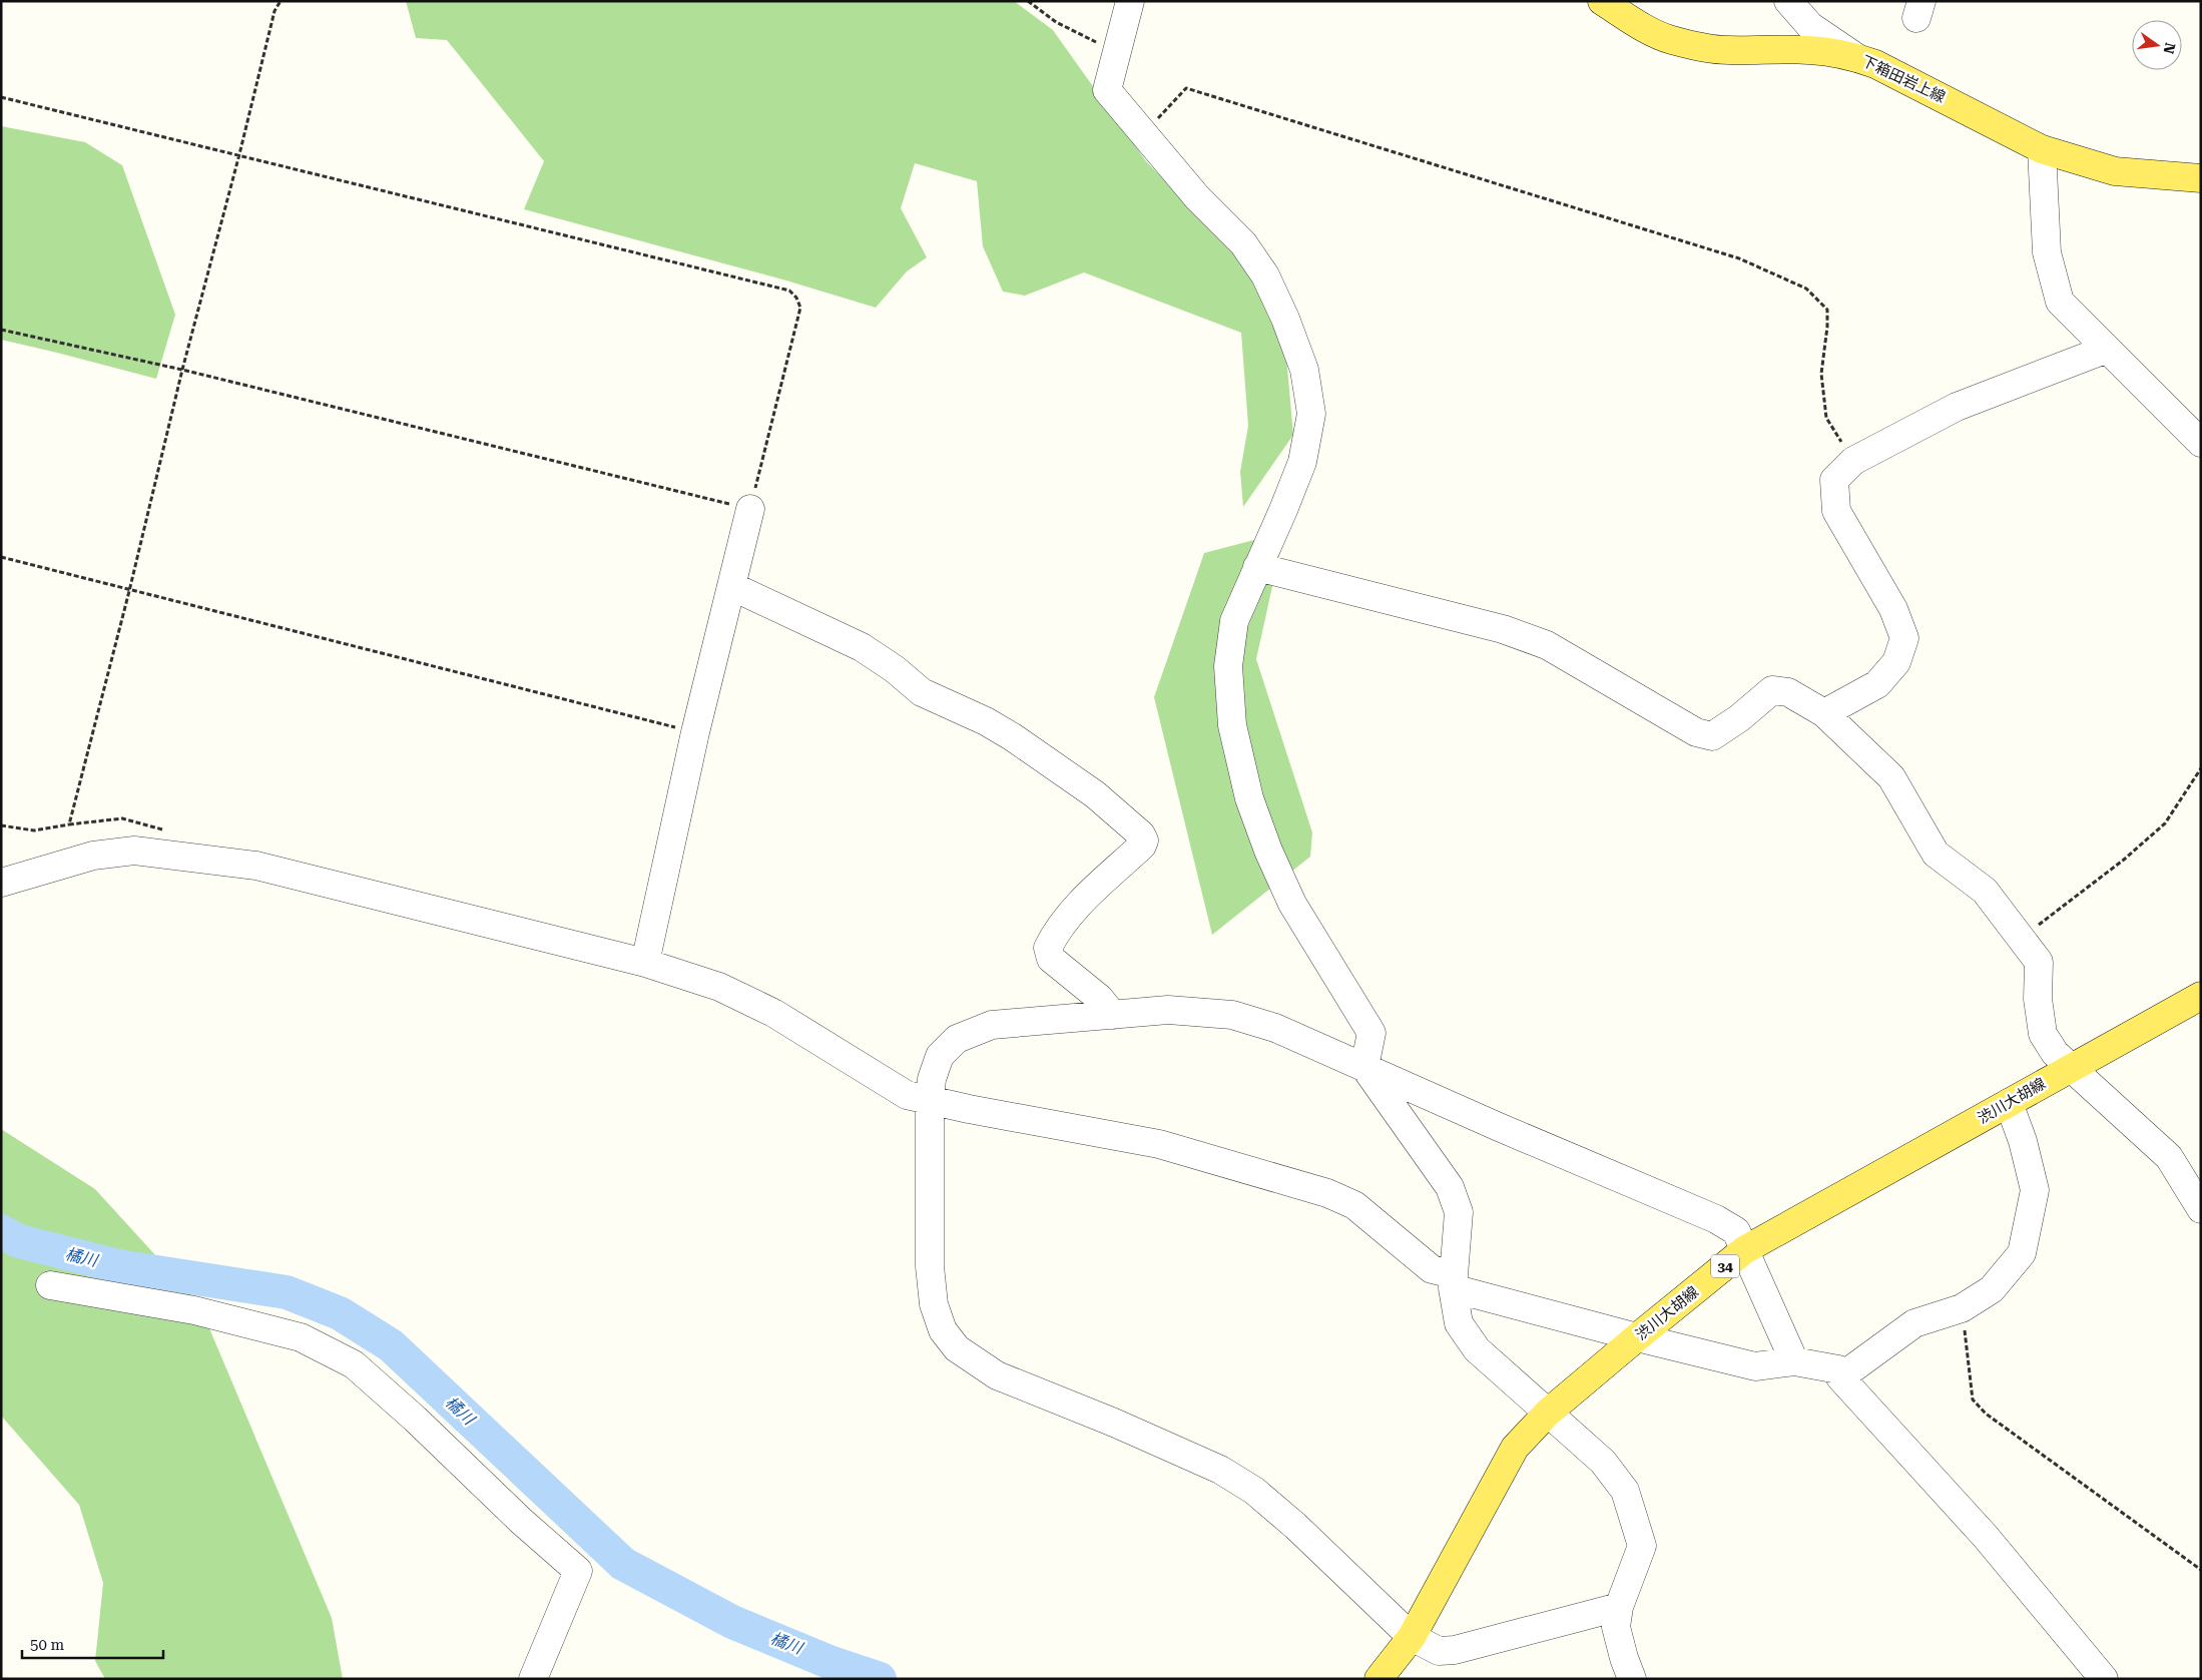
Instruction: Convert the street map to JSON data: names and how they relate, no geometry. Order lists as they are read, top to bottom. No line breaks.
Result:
{"streets":{"main road":["下箱田岩上線","渋川大胡線","34"]},"water":["橘川"],"scale_bar":"50 m","north":"right"}
